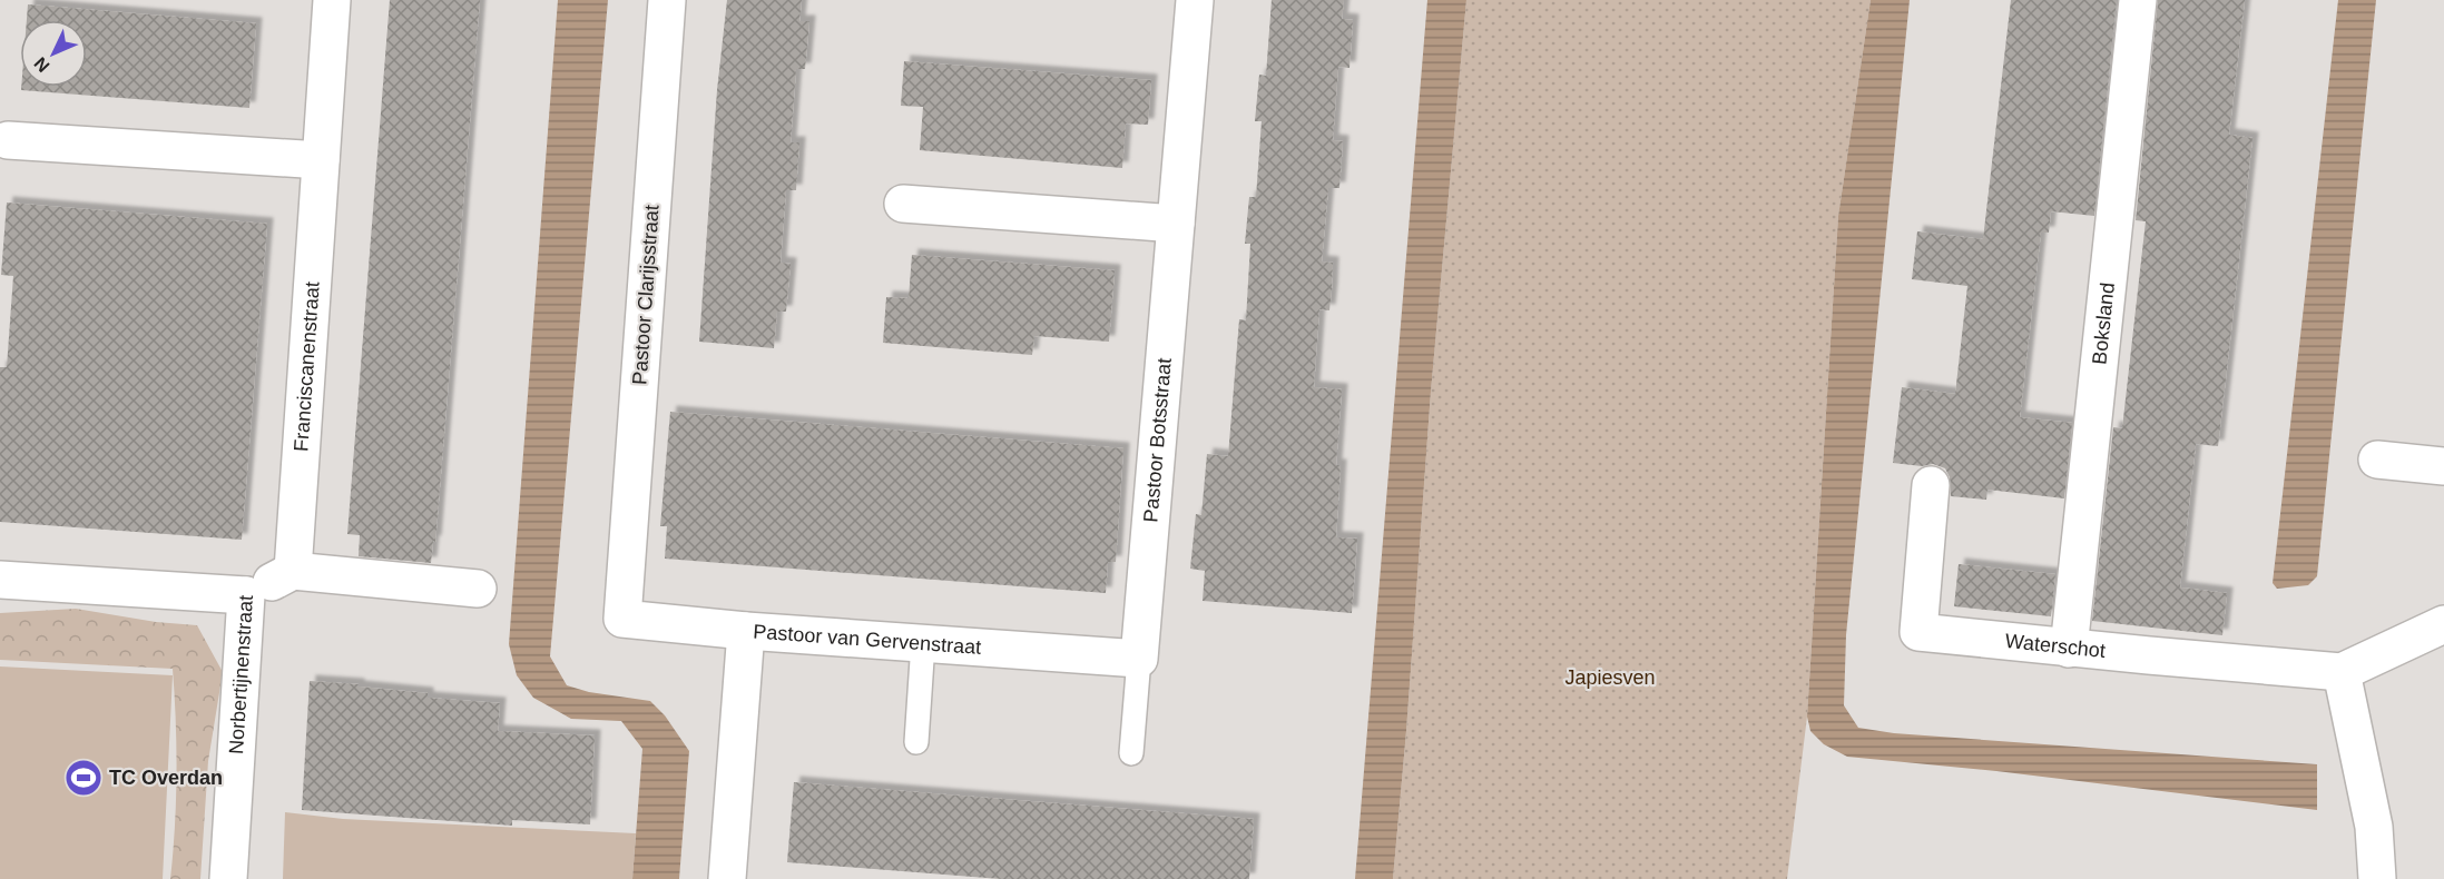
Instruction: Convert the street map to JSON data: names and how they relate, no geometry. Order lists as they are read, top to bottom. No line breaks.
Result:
{"streets":{"street":["Pastoor Clarijsstraat","Boksland","Franciscanenstraat","Pastoor Botsstraat","Pastoor van Gervenstraat","Waterschot","Norbertijnenstraat"]},"crossings":[["Pastoor Clarijsstraat","Pastoor van Gervenstraat"],["Boksland","Waterschot"],["Pastoor Botsstraat","Pastoor van Gervenstraat"]],"parks":["Japiesven"],"places":{"sports":["TC Overdan"]},"north":"bottom left"}
